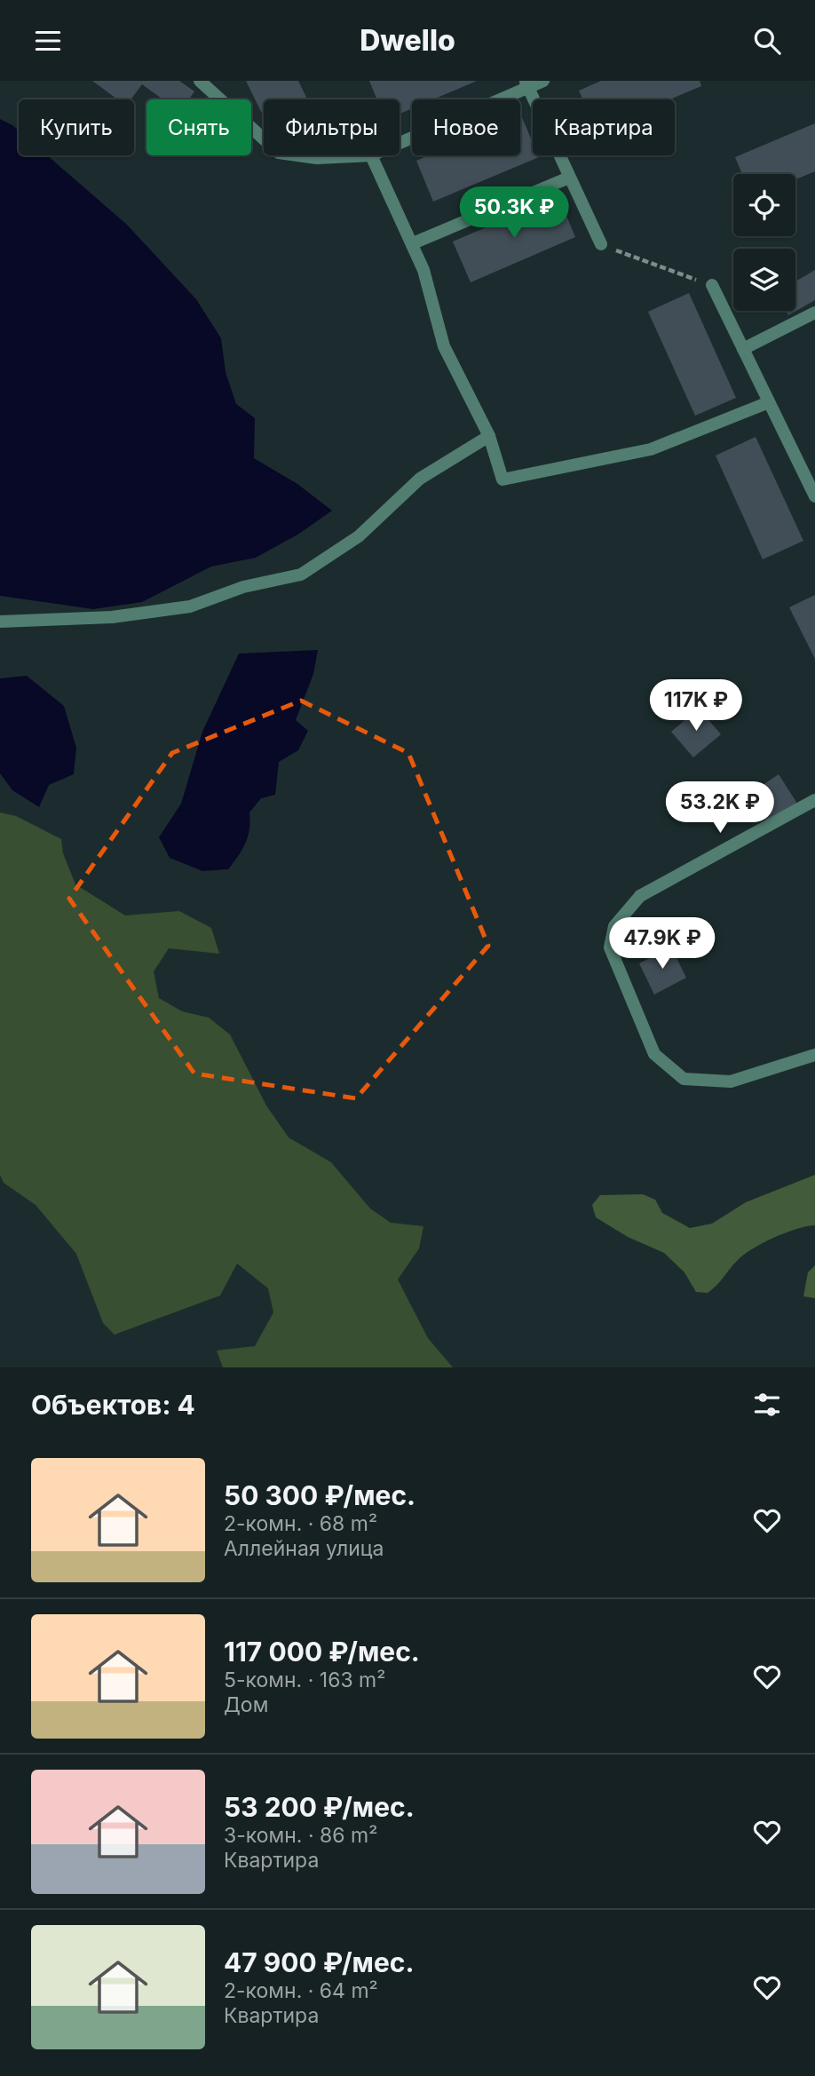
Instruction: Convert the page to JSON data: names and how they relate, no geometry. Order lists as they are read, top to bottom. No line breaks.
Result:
{"page":{"header":"Dwello","chip":["Купить","Снять","Фильтры","Новое","Квартира"],"price":["50.3K ₽","117K ₽","53.2K ₽","47.9K ₽"],"heading":"Объектов: 4","list":[{"name":"50 300 ₽/мес.","note":"2-комн. · 68 m² · Аллейная улица"},{"name":"117 000 ₽/мес.","note":"5-комн. · 163 m² · Дом"},{"name":"53 200 ₽/мес.","note":"3-комн. · 86 m² · Квартира"},{"name":"47 900 ₽/мес.","note":"2-комн. · 64 m² · Квартира"}]}}
